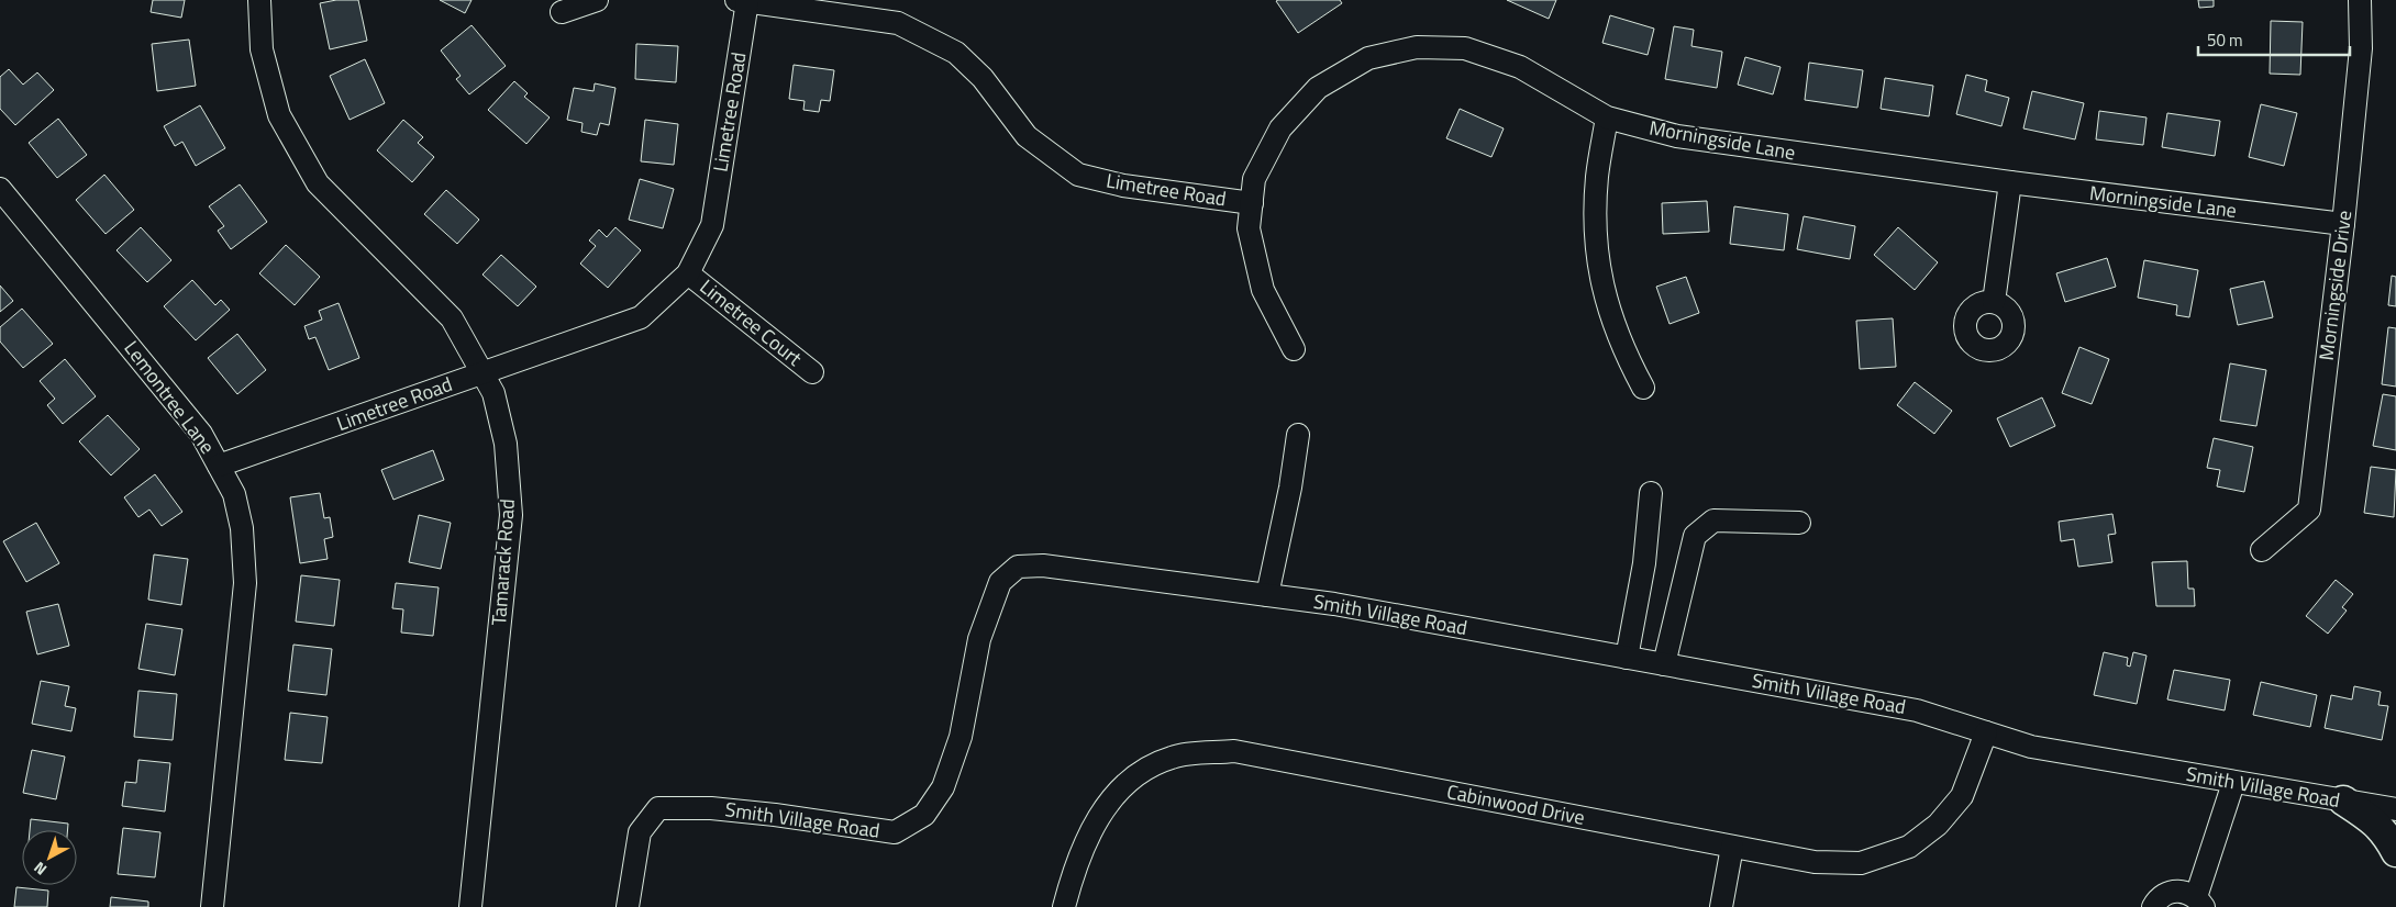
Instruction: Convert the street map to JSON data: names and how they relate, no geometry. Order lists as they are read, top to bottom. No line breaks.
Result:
{"streets":{"street":["Limetree Road","Morningside Lane","Morningside Drive","Limetree Court","Lemontree Lane","Tamarack Road","Smith Village Road","Cabinwood Drive"]},"crossings":[["Limetree Road","Morningside Lane"],["Limetree Road","Limetree Court"],["Limetree Road","Lemontree Lane"],["Limetree Road","Tamarack Road"],["Morningside Lane","Morningside Drive"],["Smith Village Road","Cabinwood Drive"]],"scale_bar":"50 m","north":"bottom left"}
